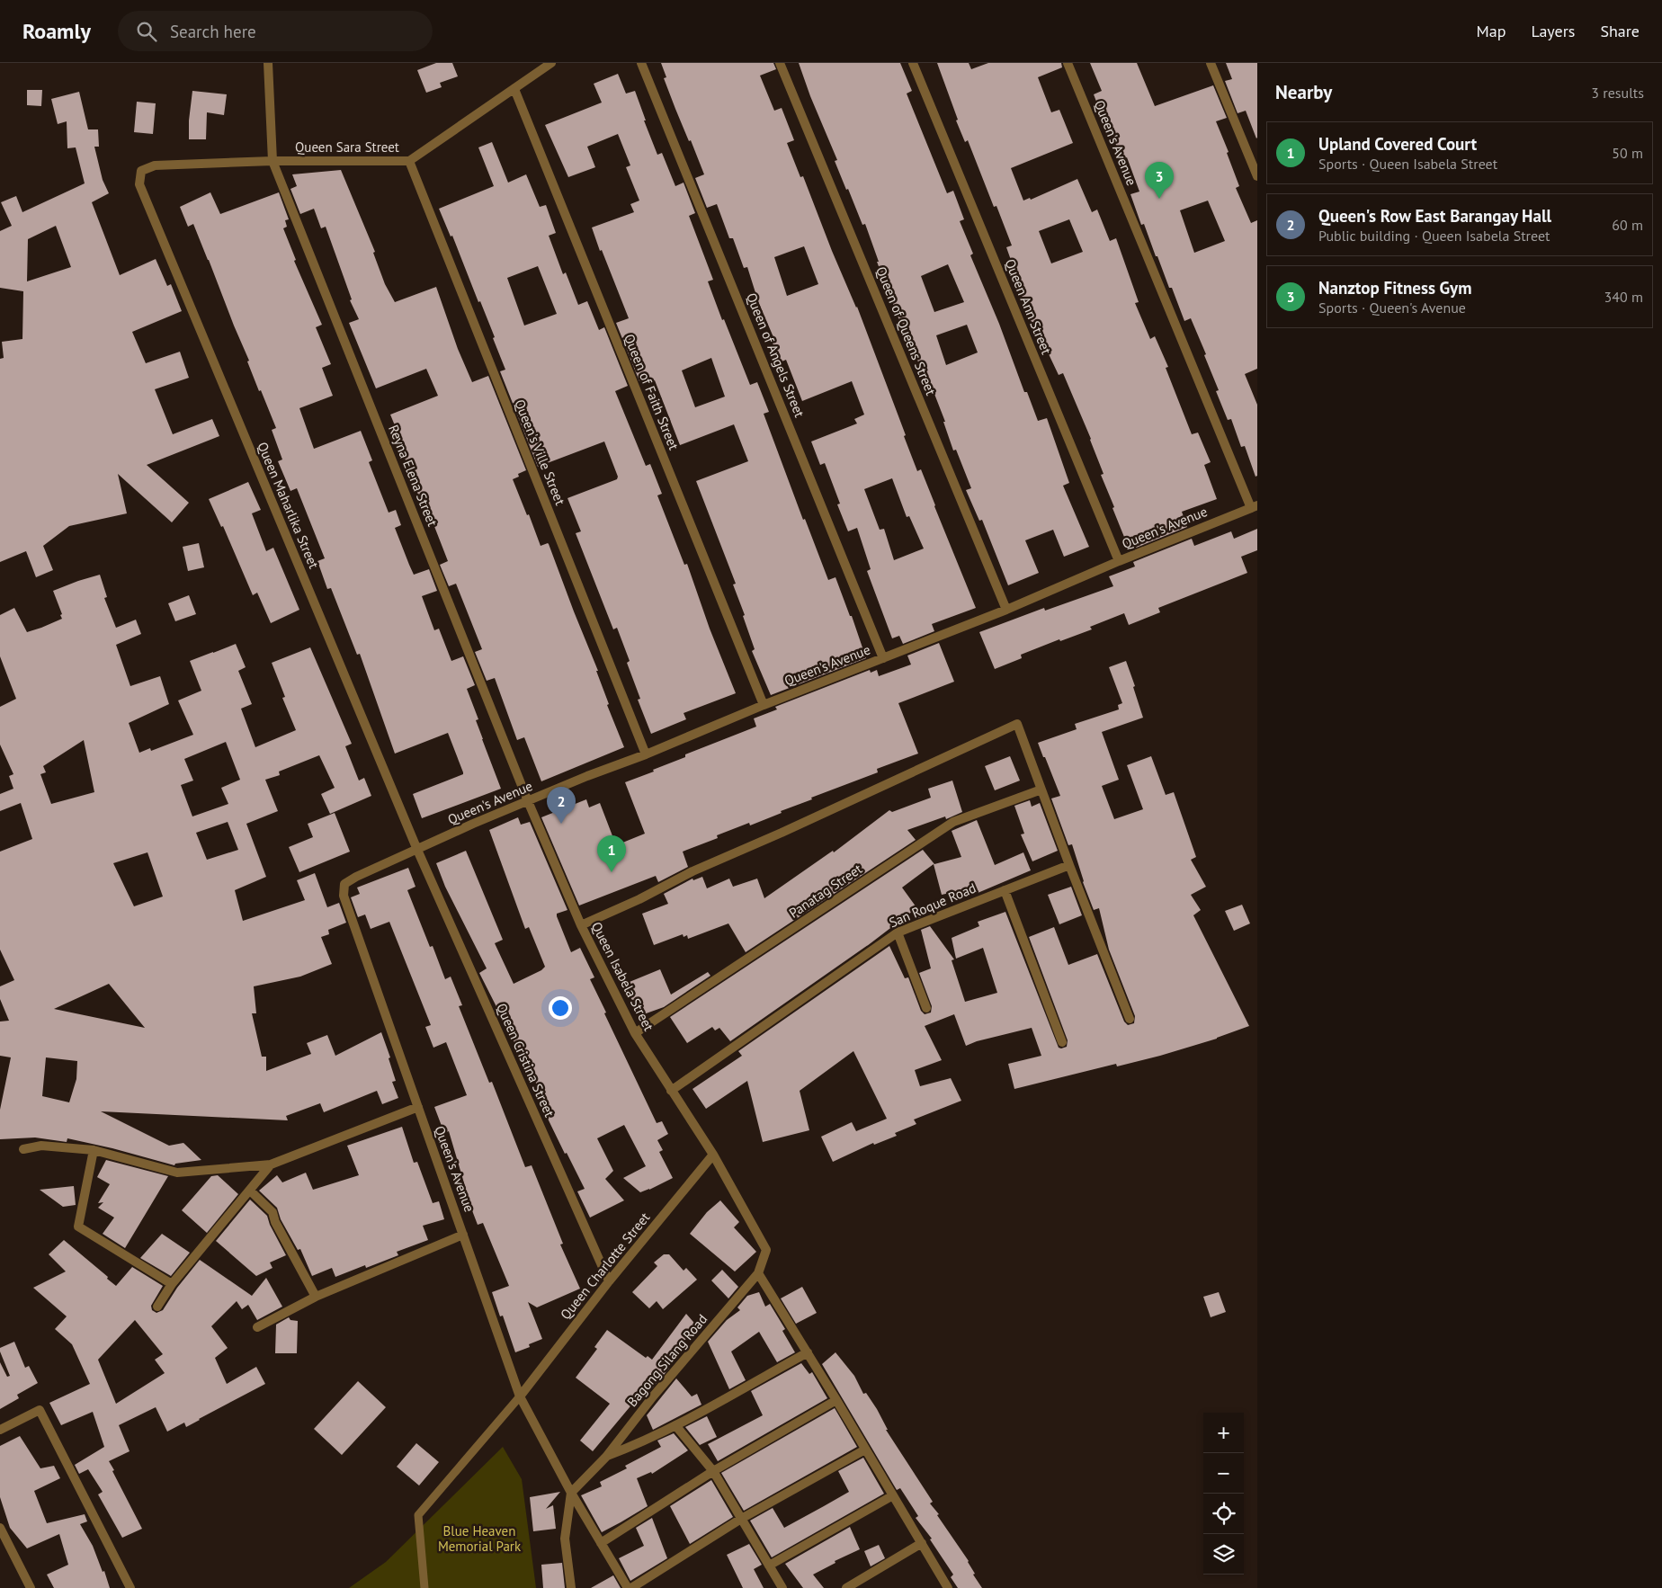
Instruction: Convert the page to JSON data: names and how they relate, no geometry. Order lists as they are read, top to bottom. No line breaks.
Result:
{"streets":{"street":["Queen's Avenue","Queen Sara Street","Queen Ann Street","Queen of Queens Street","Queen of Angels Street","Queen of Faith Street","Queen's Ville Street","Reyna Elena Street","Queen Maharlika Street","Panatag Street","San Roque Road","Queen Isabela Street","Queen Cristina Street","Queen Charlotte Street","Bagong Silang Road"]},"crossings":[["Queen's Avenue","Queen Ann Street"],["Queen's Avenue","Queen of Queens Street"],["Queen's Avenue","Queen of Angels Street"],["Queen's Avenue","Queen of Faith Street"],["Queen's Avenue","Queen's Ville Street"],["Queen's Avenue","Reyna Elena Street"],["Queen's Avenue","Queen Maharlika Street"],["Queen's Avenue","Queen Isabela Street"],["Queen's Avenue","Queen Cristina Street"],["Queen's Avenue","Queen Charlotte Street"],["Queen's Avenue","Bagong Silang Road"],["Queen Sara Street","Queen of Faith Street"],["Queen Sara Street","Queen's Ville Street"],["Queen Sara Street","Reyna Elena Street"],["Queen Sara Street","Queen Maharlika Street"],["Reyna Elena Street","Queen Isabela Street"],["Queen Maharlika Street","Queen Cristina Street"],["Panatag Street","Queen Isabela Street"],["San Roque Road","Queen Isabela Street"],["Queen Isabela Street","Queen Charlotte Street"],["Queen Isabela Street","Bagong Silang Road"],["Queen Cristina Street","Queen Charlotte Street"],["Queen Charlotte Street","Bagong Silang Road"]],"parks":["Blue Heaven Memorial Park"],"page":{"header":"Roamly","search":"Search here","nav":["Map","Layers","Share"],"heading":["Nearby","3 results"],"list":[{"mark":"1","name":"Upland Covered Court","note":"Sports · Queen Isabela Street","value":"50 m"},{"mark":"2","name":"Queen's Row East Barangay Hall","note":"Public building · Queen Isabela Street","value":"60 m"},{"mark":"3","name":"Nanztop Fitness Gym","note":"Sports · Queen's Avenue","value":"340 m"}],"pins":["3","2","1"],"map_buttons":["+","−"]}}
